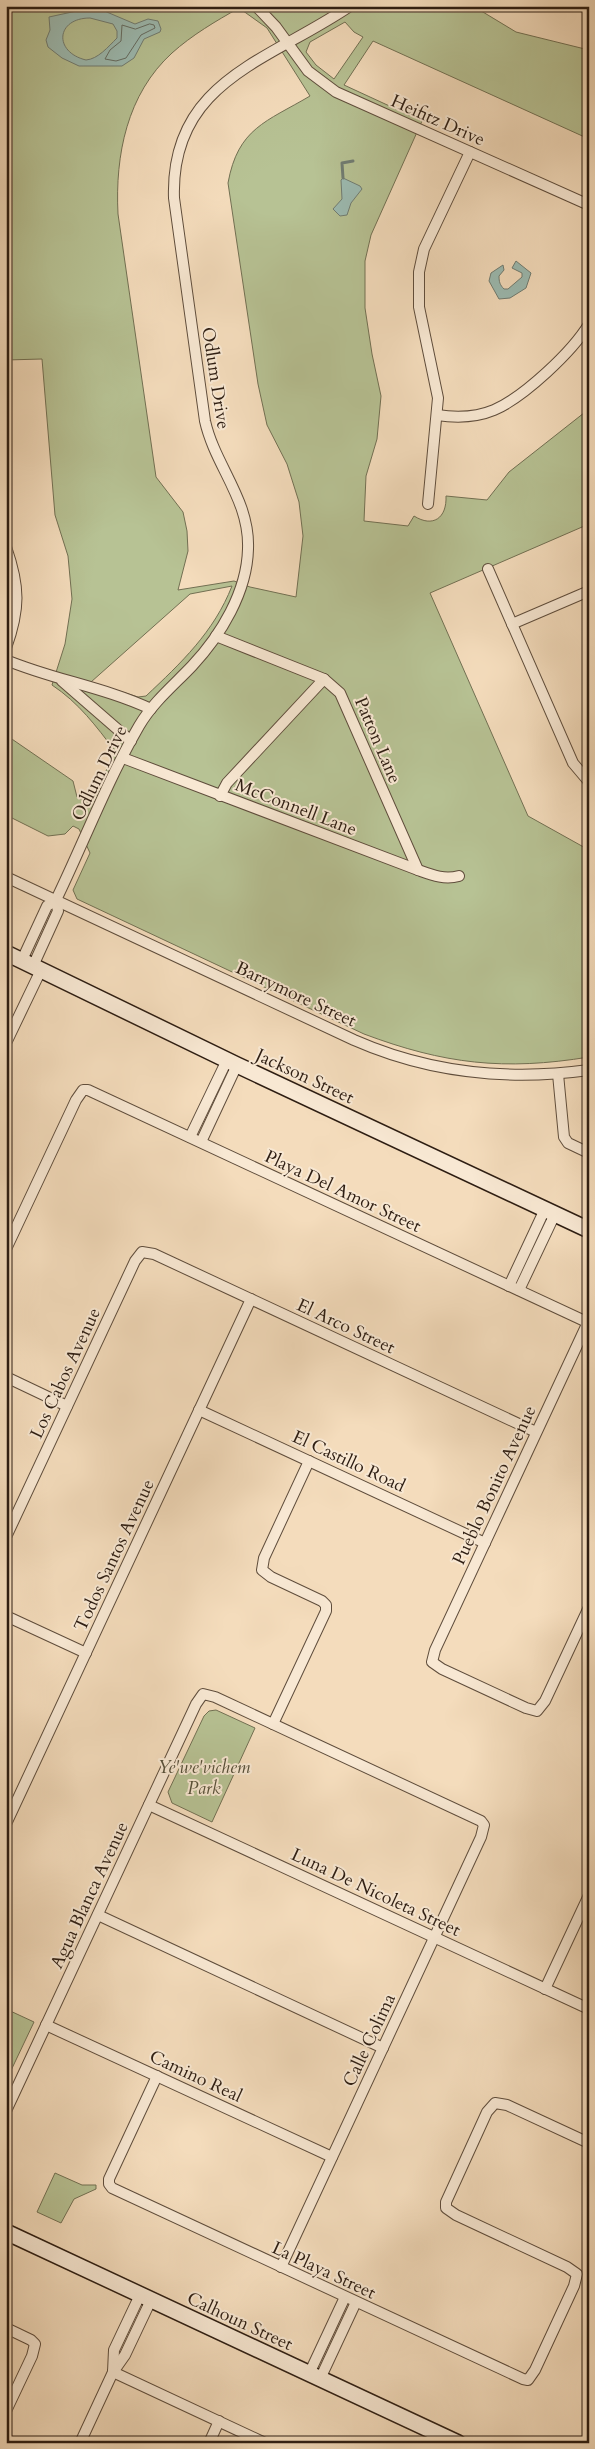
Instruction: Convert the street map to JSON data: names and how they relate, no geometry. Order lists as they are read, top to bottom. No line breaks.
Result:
{"streets":{"main road":["Jackson Street","Calhoun Street"],"street":["Heifitz Drive","Odlum Drive","Patton Lane","McConnell Lane","Barrymore Street","Playa Del Amor Street","El Arco Street","Los Cabos Avenue","El Castillo Road","Pueblo Bonito Avenue","Todos Santos Avenue","Luna De Nicoleta Street","Agua Blanca Avenue","Calle Colima","Camino Real","La Playa Street"]},"crossings":[["Heifitz Drive","Odlum Drive"],["Odlum Drive","Patton Lane"],["Odlum Drive","McConnell Lane"],["Odlum Drive","Barrymore Street"],["Odlum Drive","Jackson Street"],["Patton Lane","McConnell Lane"],["Playa Del Amor Street","Pueblo Bonito Avenue"],["El Arco Street","Los Cabos Avenue"],["El Arco Street","Pueblo Bonito Avenue"],["El Arco Street","Todos Santos Avenue"],["El Castillo Road","Pueblo Bonito Avenue"],["El Castillo Road","Todos Santos Avenue"],["Luna De Nicoleta Street","Agua Blanca Avenue"],["Luna De Nicoleta Street","Calle Colima"],["Agua Blanca Avenue","Calle Colima"],["Agua Blanca Avenue","Camino Real"],["Calle Colima","Camino Real"],["Calle Colima","La Playa Street"],["Camino Real","La Playa Street"]],"parks":["Ye'we'vichem Park"]}
